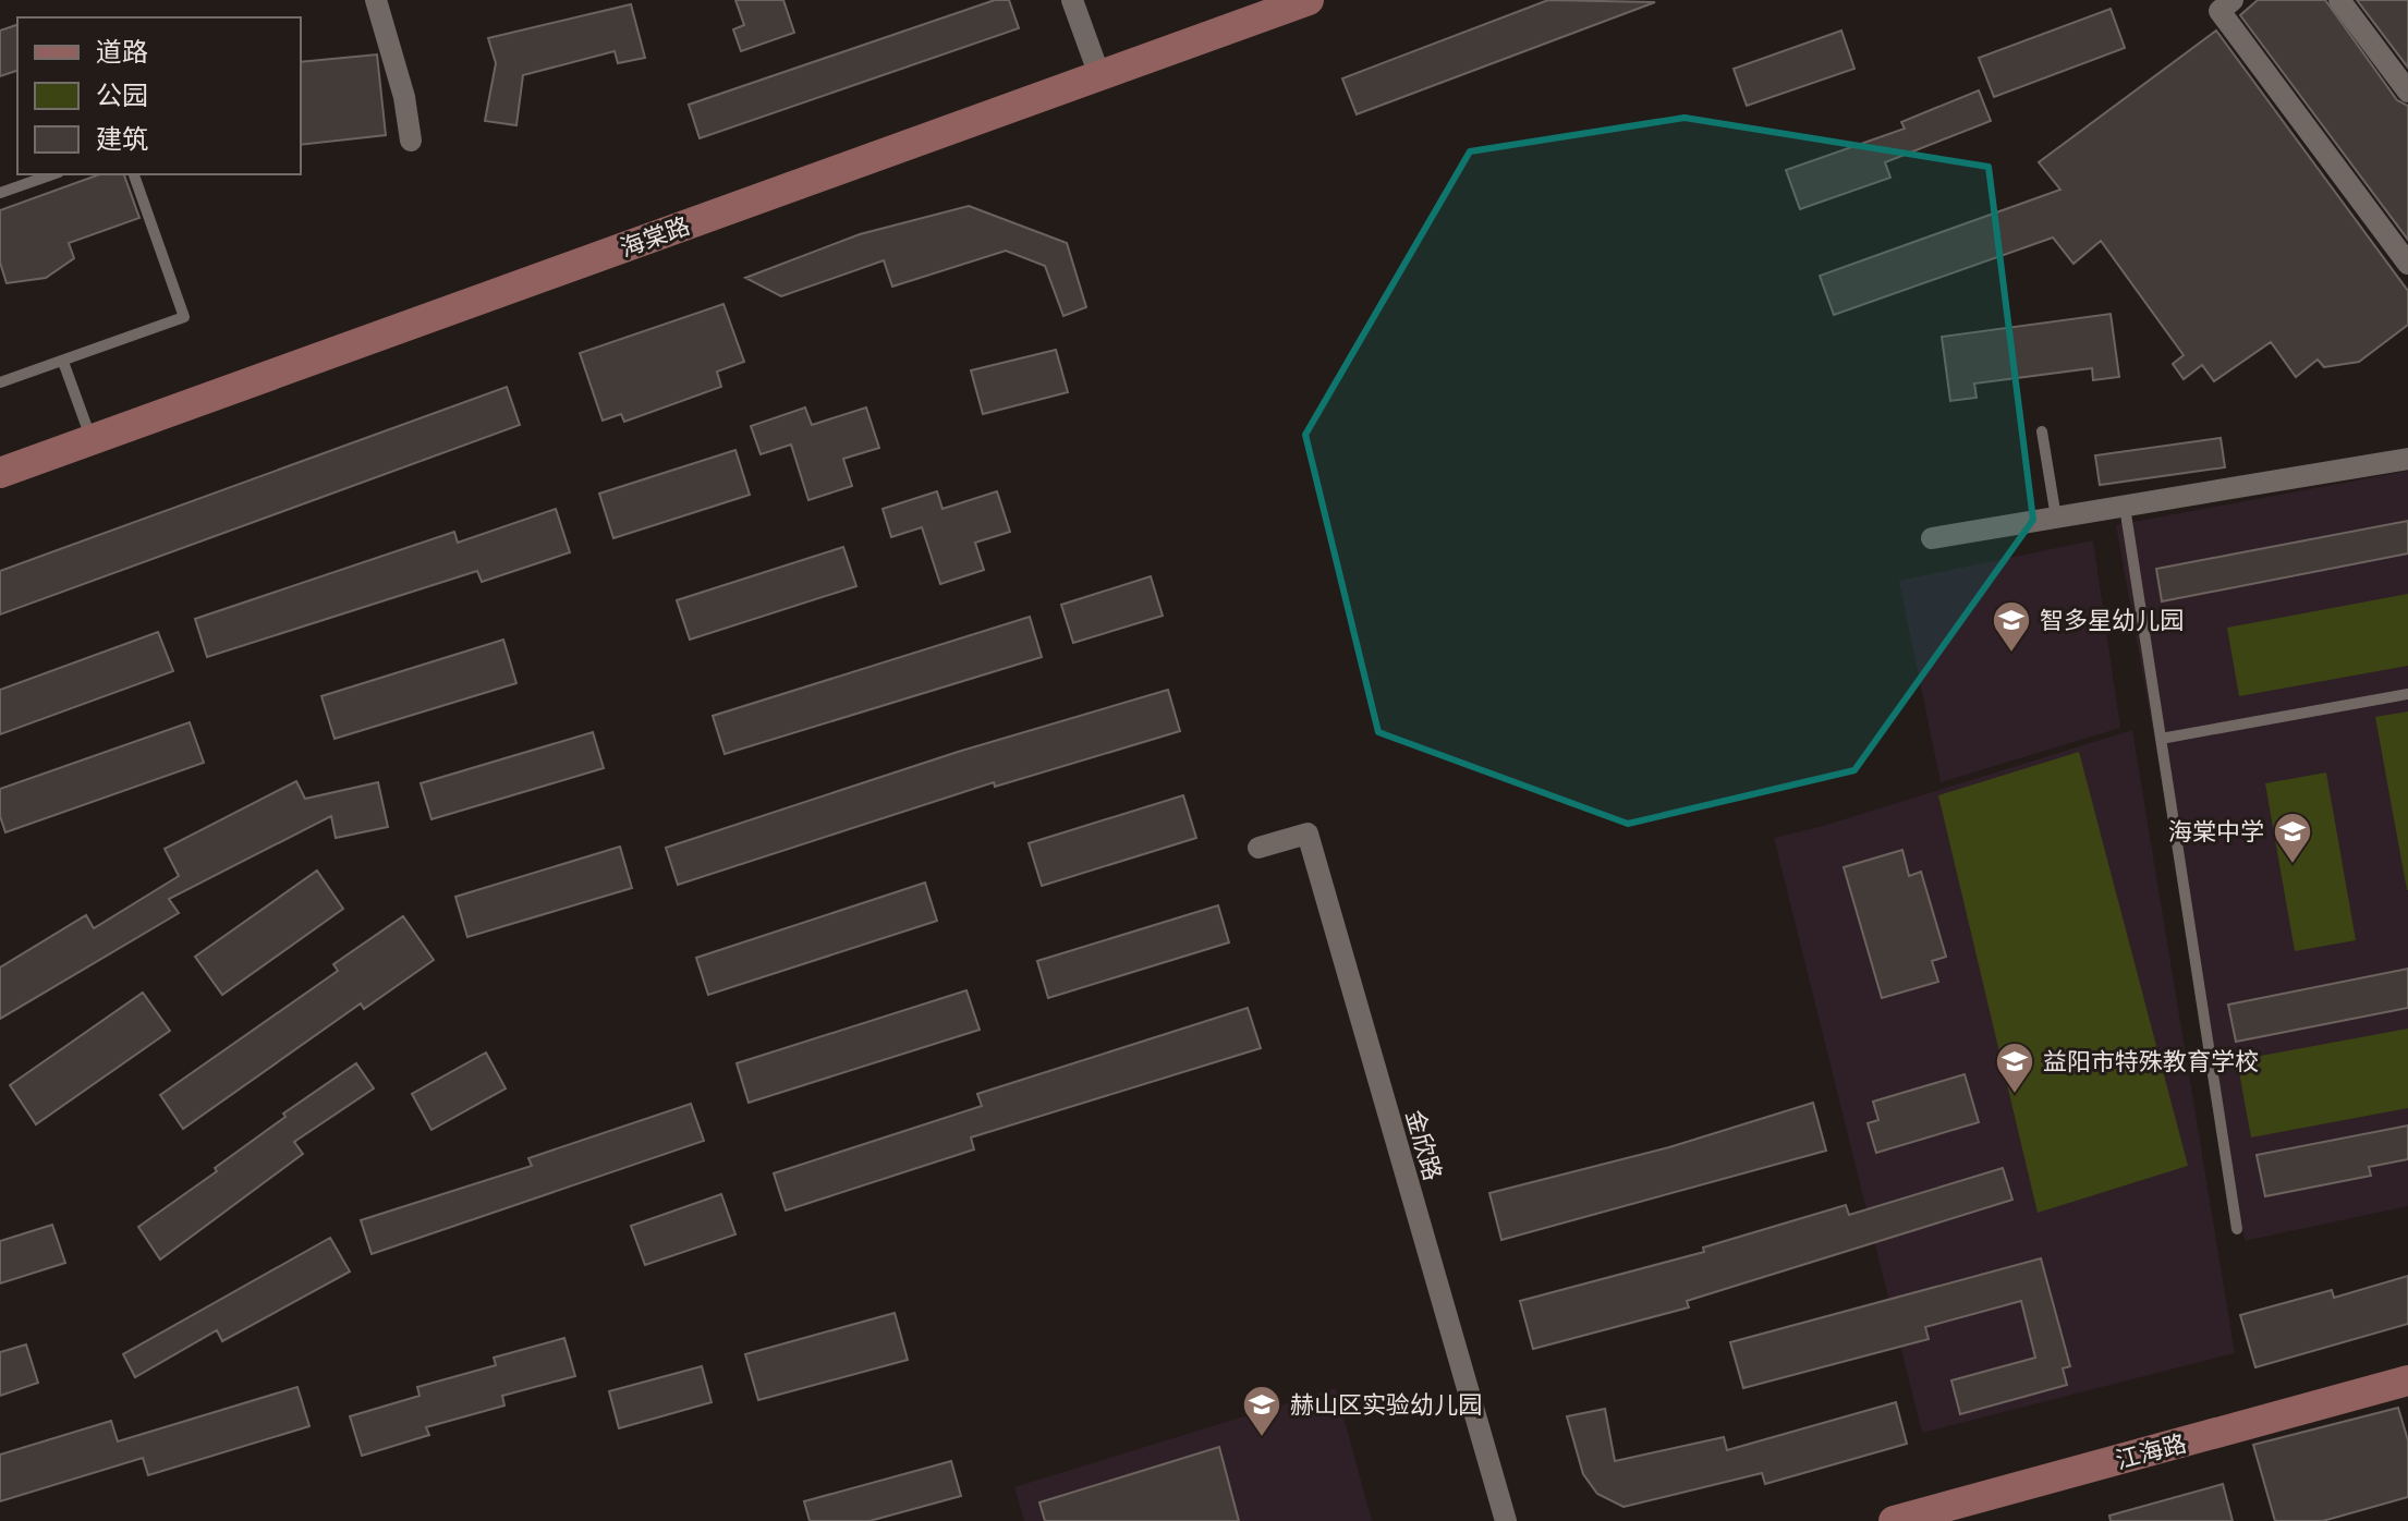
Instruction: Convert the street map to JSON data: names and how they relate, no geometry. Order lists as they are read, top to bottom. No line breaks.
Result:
{"streets":{"street":["海棠路","金欣路","江海路"]},"places":{"school or university":["智多星幼儿园","海棠中学","益阳市特殊教育学校","赫山区实验幼儿园"]},"legend":["道路","公园","建筑"]}
